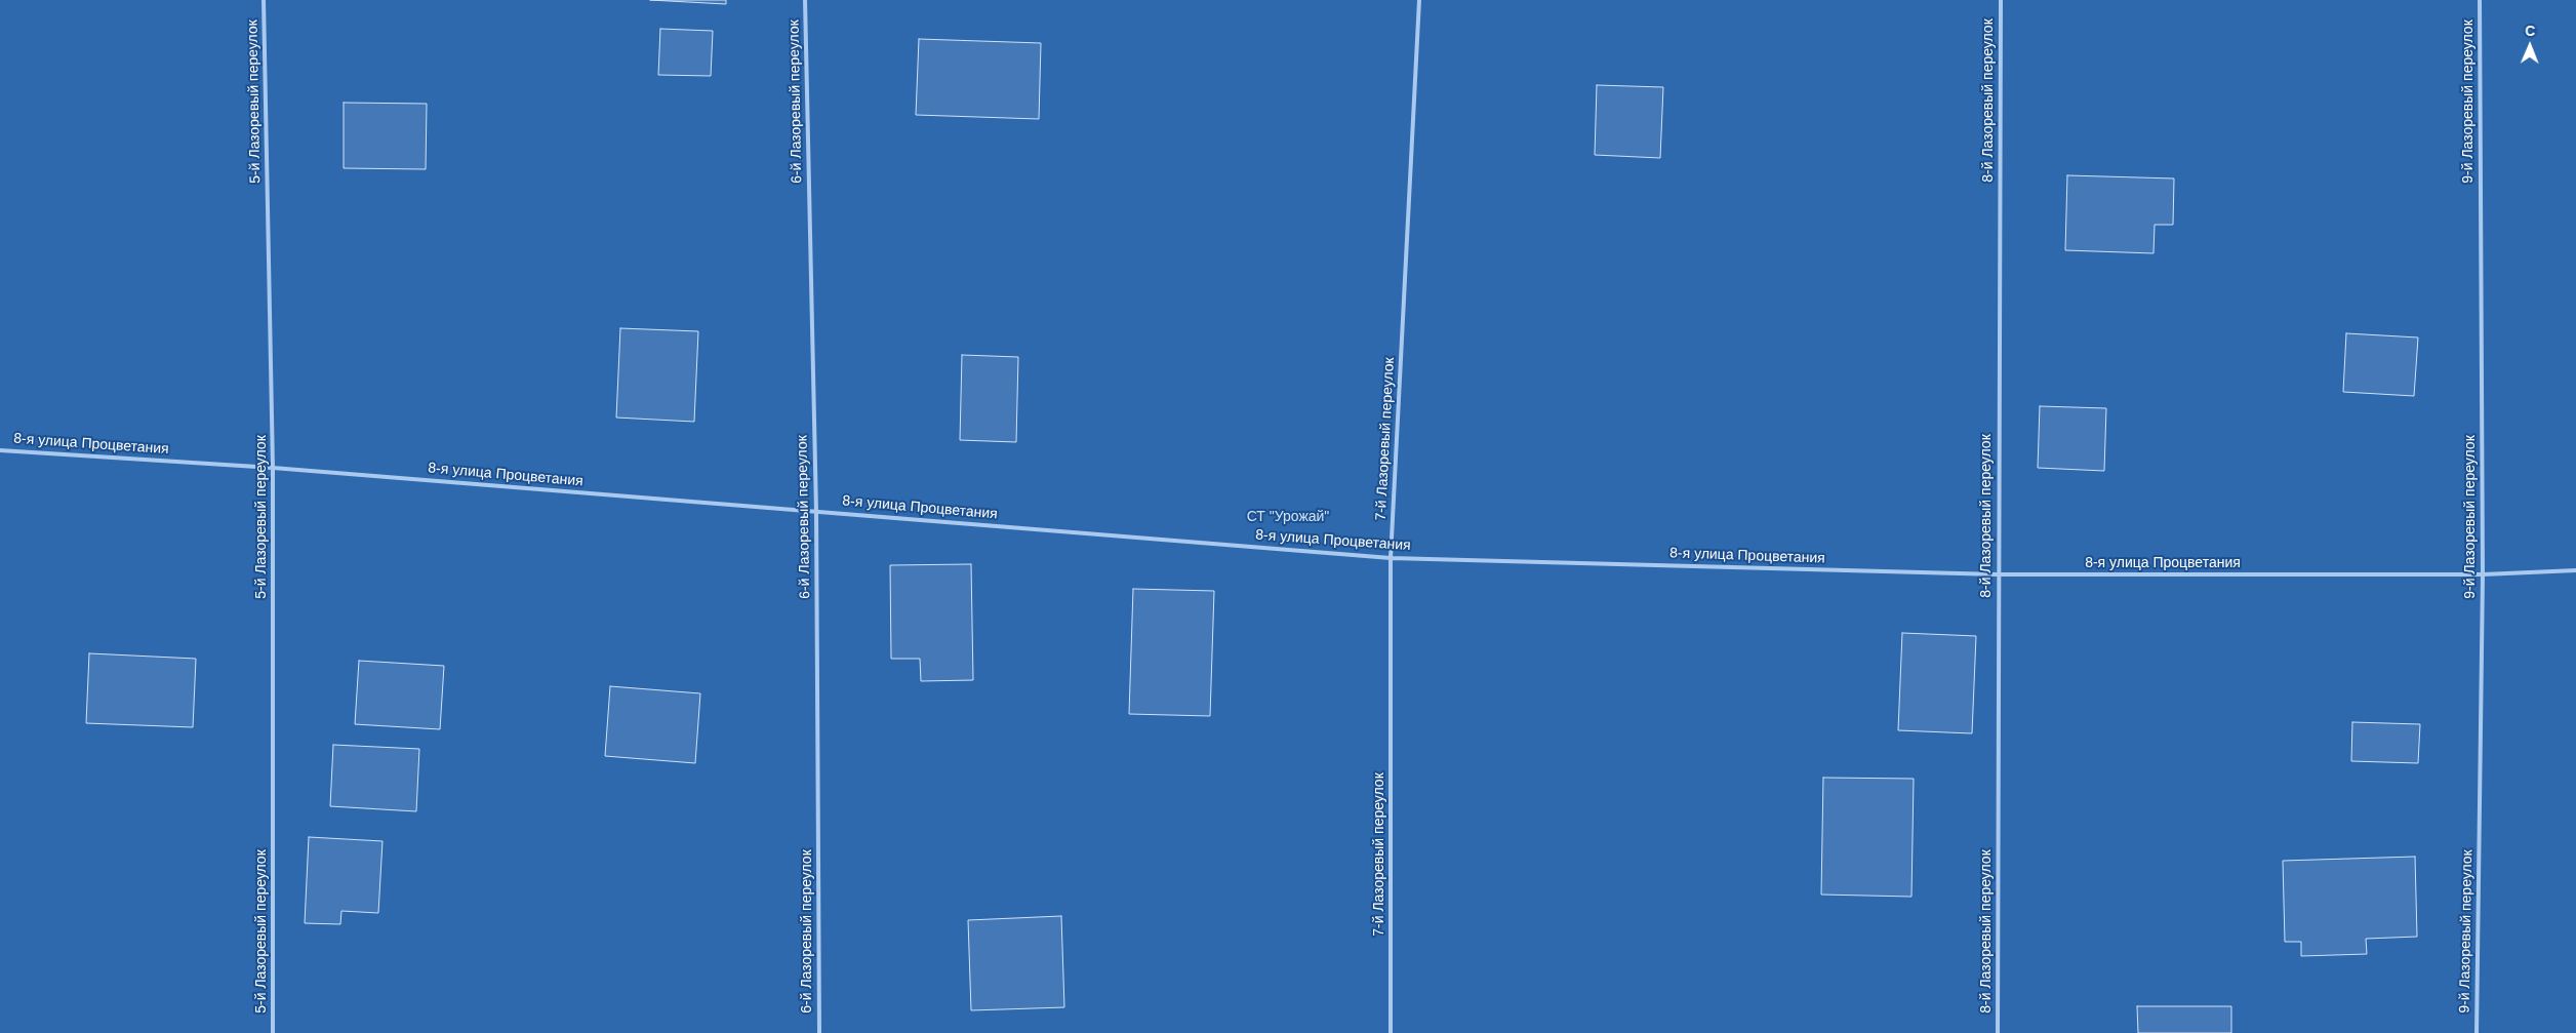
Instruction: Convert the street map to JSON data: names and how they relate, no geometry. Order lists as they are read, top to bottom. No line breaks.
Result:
{"streets":{"lane":["8-й Лазоревый переулок","5-й Лазоревый переулок","6-й Лазоревый переулок","9-й Лазоревый переулок","7-й Лазоревый переулок","8-я улица Процветания"]},"crossings":[["8-й Лазоревый переулок","8-я улица Процветания"],["5-й Лазоревый переулок","8-я улица Процветания"],["6-й Лазоревый переулок","8-я улица Процветания"],["9-й Лазоревый переулок","8-я улица Процветания"],["7-й Лазоревый переулок","8-я улица Процветания"]],"parks":["СТ \"Урожай\""],"north":"top"}
